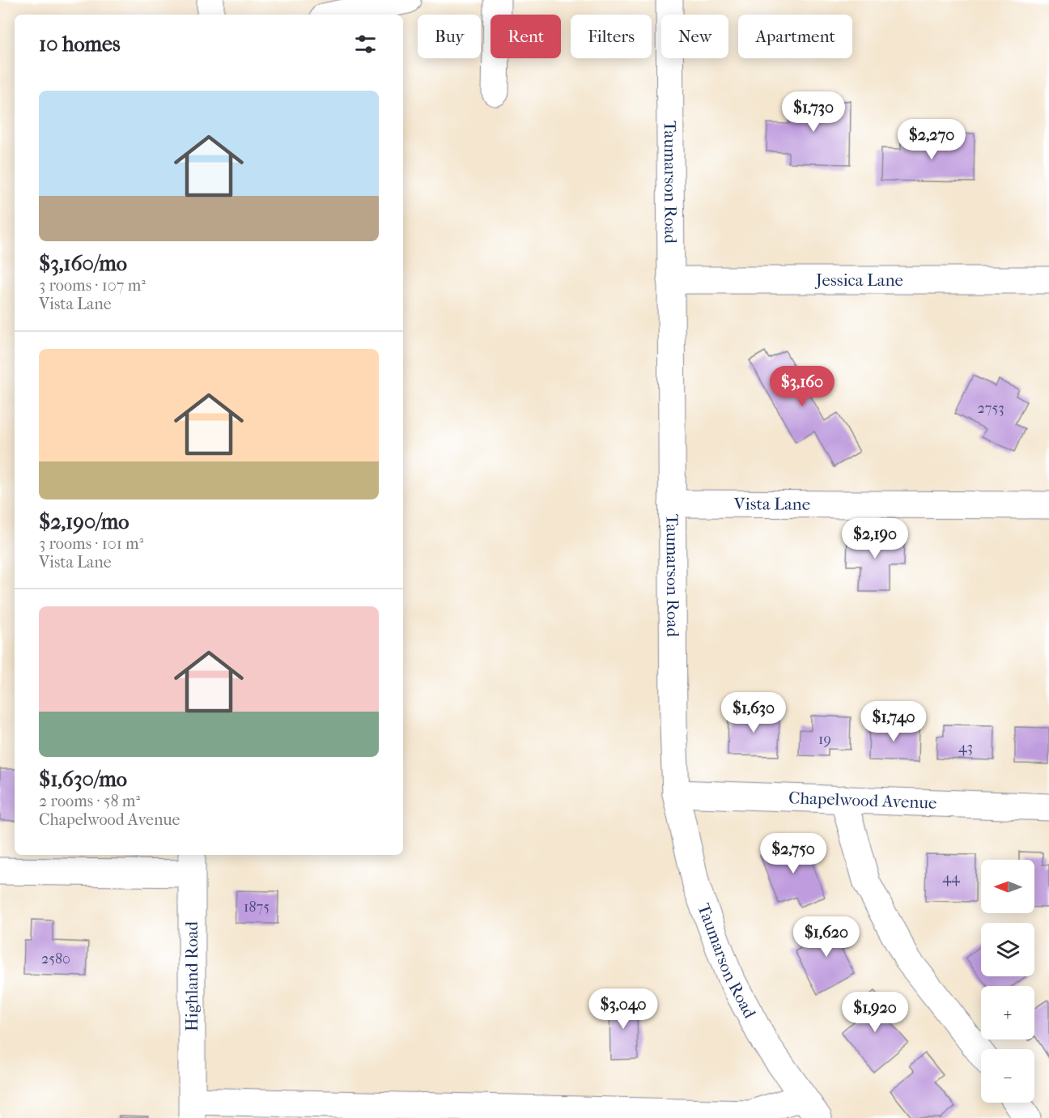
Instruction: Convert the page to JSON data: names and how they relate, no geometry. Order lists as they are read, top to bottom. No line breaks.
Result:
{"streets":{"street":["Taumarson Road","Jessica Lane","Vista Lane","Chapelwood Avenue","Highland Road"]},"crossings":[["Taumarson Road","Jessica Lane"],["Taumarson Road","Vista Lane"],["Taumarson Road","Chapelwood Avenue"]],"house_numbers":["2753","19","43","44","1875","2580"],"north":"left","page":{"chip":["Buy","Rent","Filters","New","Apartment"],"heading":"10 homes","list":[{"name":"$3,160/mo","note":"3 rooms · 107 m² · Vista Lane"},{"name":"$2,190/mo","note":"3 rooms · 101 m² · Vista Lane"},{"name":"$1,630/mo","note":"2 rooms · 58 m² · Chapelwood Avenue"}],"price":["$1,730","$2,270","$3,160","$2,190","$1,630","$1,740","$2,750","$1,620","$3,040","$1,920"],"map_buttons":["+","−"]}}
